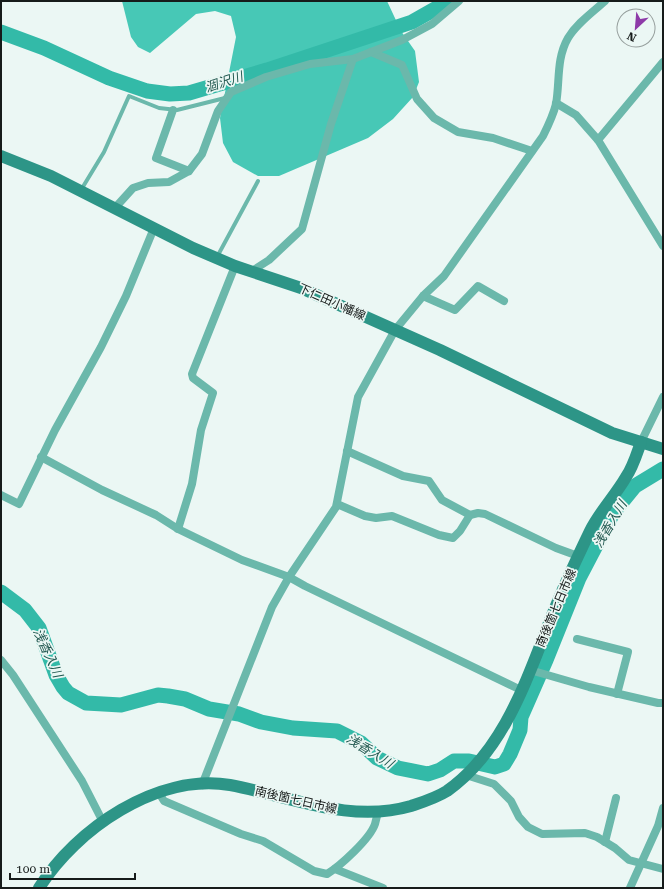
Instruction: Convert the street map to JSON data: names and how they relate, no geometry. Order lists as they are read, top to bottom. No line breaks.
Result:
{"streets":{"main road":["下仁田小幡線","南後箇七日市線"]},"crossings":[["下仁田小幡線","南後箇七日市線"]],"water":["涸沢川","浅香入川"],"scale_bar":"100 m","north":"bottom left"}
